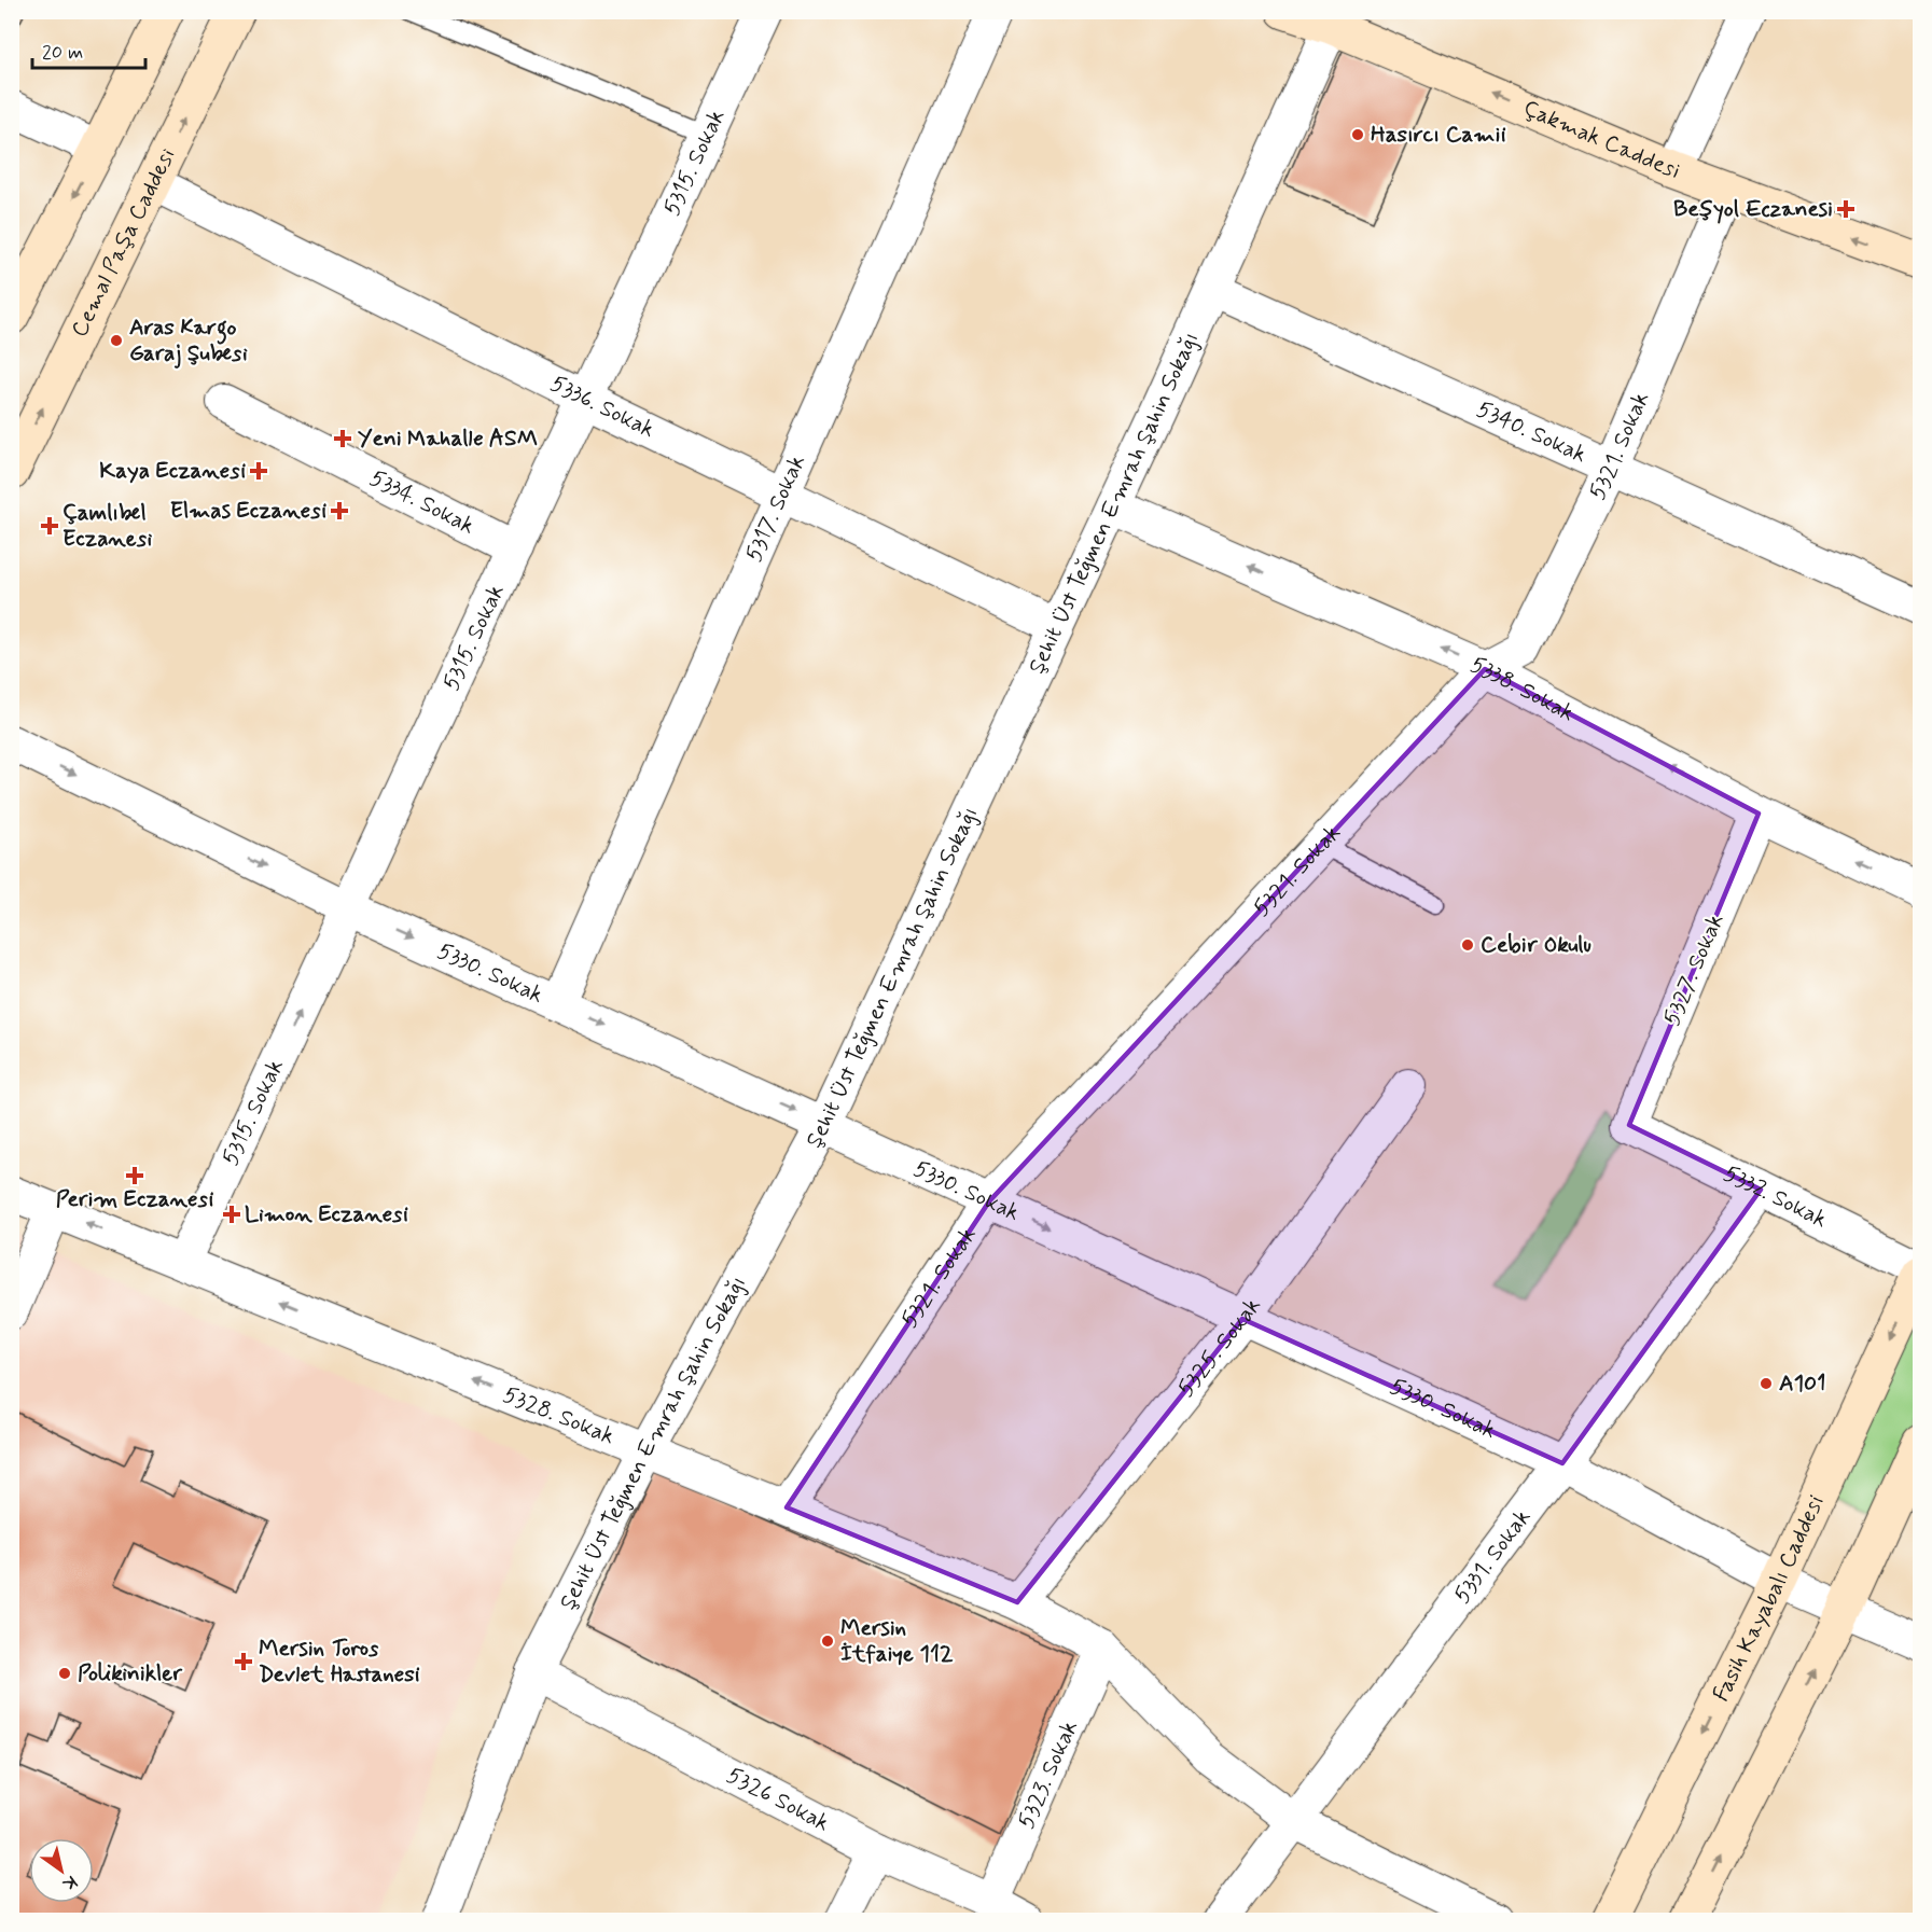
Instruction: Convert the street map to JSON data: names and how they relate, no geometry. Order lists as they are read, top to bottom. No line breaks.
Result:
{"streets":{"street":["Çakmak Caddesi","5315. Sokak","Cemal Paşa Caddesi","5336. Sokak","5340. Sokak","5321. Sokak","5334. Sokak","Şehit Üst Teğmen Emrah Şahin Sokağı","5317. Sokak","5338. Sokak","5327. Sokak","5330. Sokak","5332. Sokak","5325. Sokak","5328. Sokak","5331. Sokak","Fasih Kayabalı Caddesi","5323. Sokak","5326 Sokak"]},"crossings":[["Çakmak Caddesi","5321. Sokak"],["Çakmak Caddesi","Şehit Üst Teğmen Emrah Şahin Sokağı"],["5315. Sokak","5336. Sokak"],["5315. Sokak","5334. Sokak"],["5315. Sokak","5330. Sokak"],["5315. Sokak","5328. Sokak"],["Cemal Paşa Caddesi","5336. Sokak"],["5336. Sokak","Şehit Üst Teğmen Emrah Şahin Sokağı"],["5336. Sokak","5317. Sokak"],["5340. Sokak","5321. Sokak"],["5340. Sokak","Şehit Üst Teğmen Emrah Şahin Sokağı"],["5321. Sokak","5338. Sokak"],["5321. Sokak","5330. Sokak"],["5321. Sokak","5328. Sokak"],["Şehit Üst Teğmen Emrah Şahin Sokağı","5338. Sokak"],["Şehit Üst Teğmen Emrah Şahin Sokağı","5330. Sokak"],["Şehit Üst Teğmen Emrah Şahin Sokağı","5328. Sokak"],["Şehit Üst Teğmen Emrah Şahin Sokağı","5326 Sokak"],["5317. Sokak","5330. Sokak"],["5338. Sokak","5327. Sokak"],["5327. Sokak","5332. Sokak"],["5330. Sokak","5325. Sokak"],["5330. Sokak","5331. Sokak"],["5330. Sokak","Fasih Kayabalı Caddesi"],["5332. Sokak","5331. Sokak"],["5325. Sokak","5328. Sokak"],["5328. Sokak","5331. Sokak"],["5328. Sokak","5323. Sokak"],["5323. Sokak","5326 Sokak"]],"one_way":["Çakmak Caddesi","5338. Sokak","5330. Sokak","5328. Sokak"],"places":{"other":["Hasırcı Camii","Aras Kargo Garaj Şubesi","Cebir Okulu","A101","Mersin İtfaiye 112","Polikinikler"],"health":["Beşyol Eczanesi","Yeni Mahalle ASM","Kaya Eczanesi","Elmas Eczanesi","Çamlıbel Eczanesi","Perim Eczanesi","Limon Eczanesi","Mersin Toros Devlet Hastanesi"]},"scale_bar":"20 m","north":"bottom right"}
